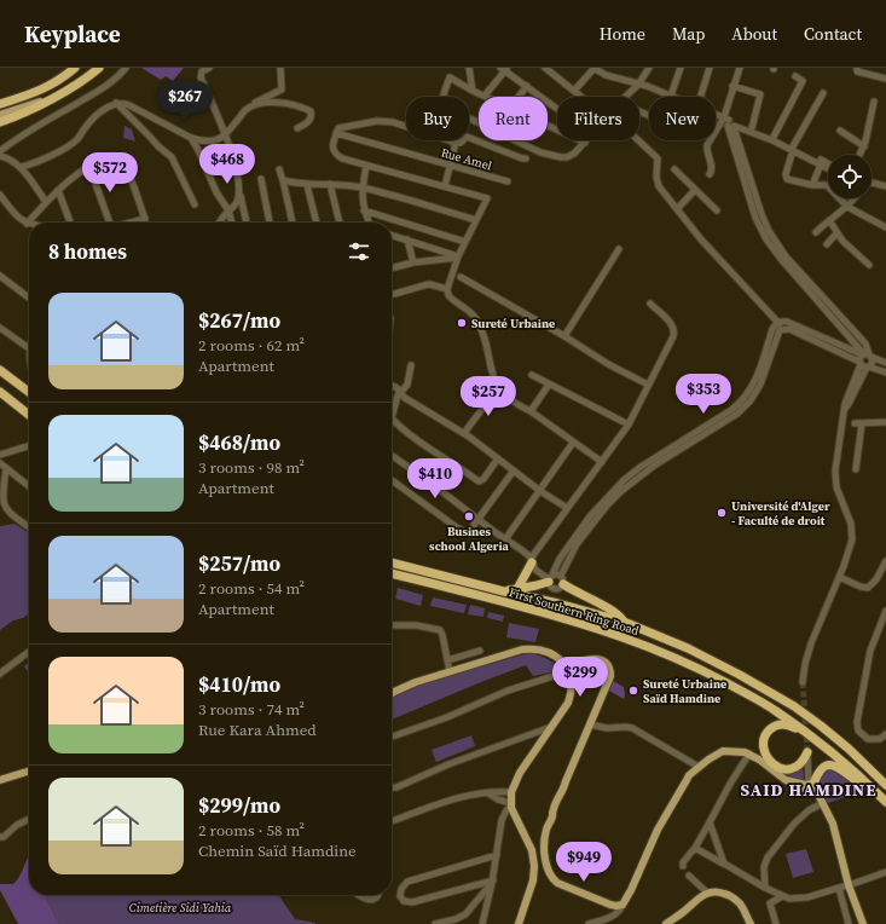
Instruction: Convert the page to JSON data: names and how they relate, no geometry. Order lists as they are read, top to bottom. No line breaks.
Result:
{"streets":{"highway":["First Southern Ring Road"],"street":["Rue Amel"]},"districts":["SAID HAMDINE"],"parks":["Cimetière Sidi Yahia"],"places":["Sureté Urbaine","Université d'Alger - Faculté de droit","Busines school Algeria","Sureté Urbaine Saïd Hamdine"],"page":{"header":"Keyplace","nav":["Home","Map","About","Contact"],"price":["$267","$468","$572","$353","$257","$410","$299","$949"],"chip":["Buy","Rent","Filters","New"],"heading":"8 homes","list":[{"name":"$267/mo","note":"2 rooms · 62 m² · Apartment"},{"name":"$468/mo","note":"3 rooms · 98 m² · Apartment"},{"name":"$257/mo","note":"2 rooms · 54 m² · Apartment"},{"name":"$410/mo","note":"3 rooms · 74 m² · Rue Kara Ahmed"},{"name":"$299/mo","note":"2 rooms · 58 m² · Chemin Saïd Hamdine"}]}}
